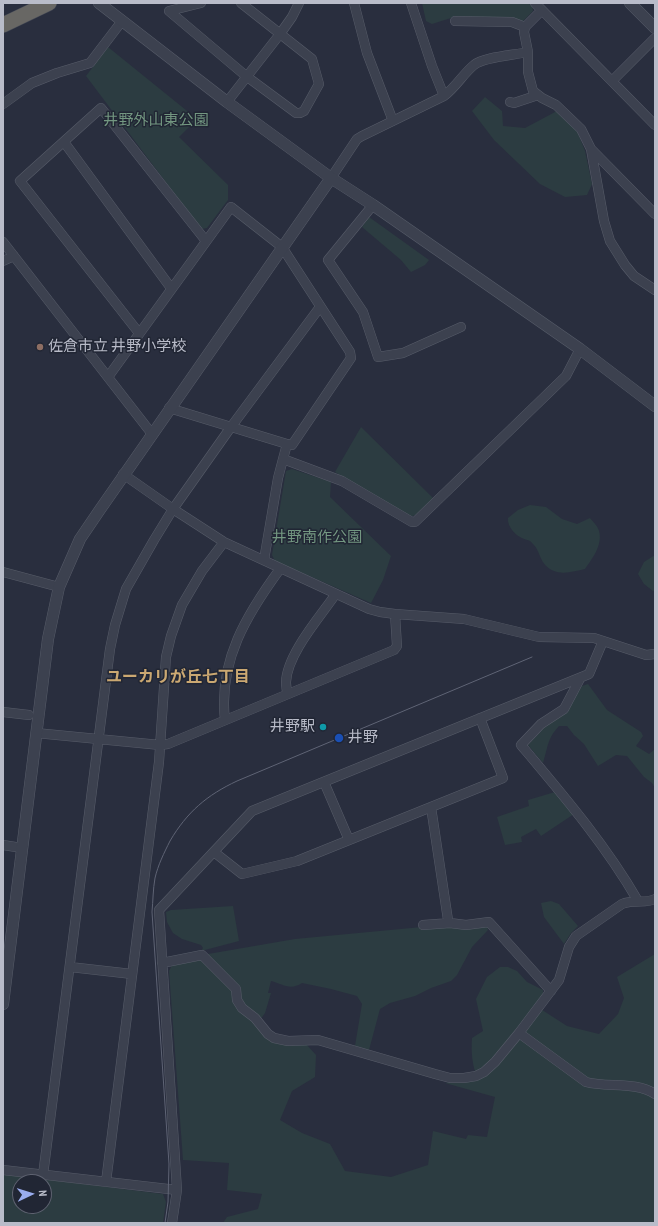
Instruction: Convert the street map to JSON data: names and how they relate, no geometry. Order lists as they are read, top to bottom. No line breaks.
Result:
{"districts":["ユーカリが丘七丁目"],"parks":["井野外山東公園","井野南作公園"],"places":["佐倉市立 井野小学校","井野駅","井野"],"north":"right"}
